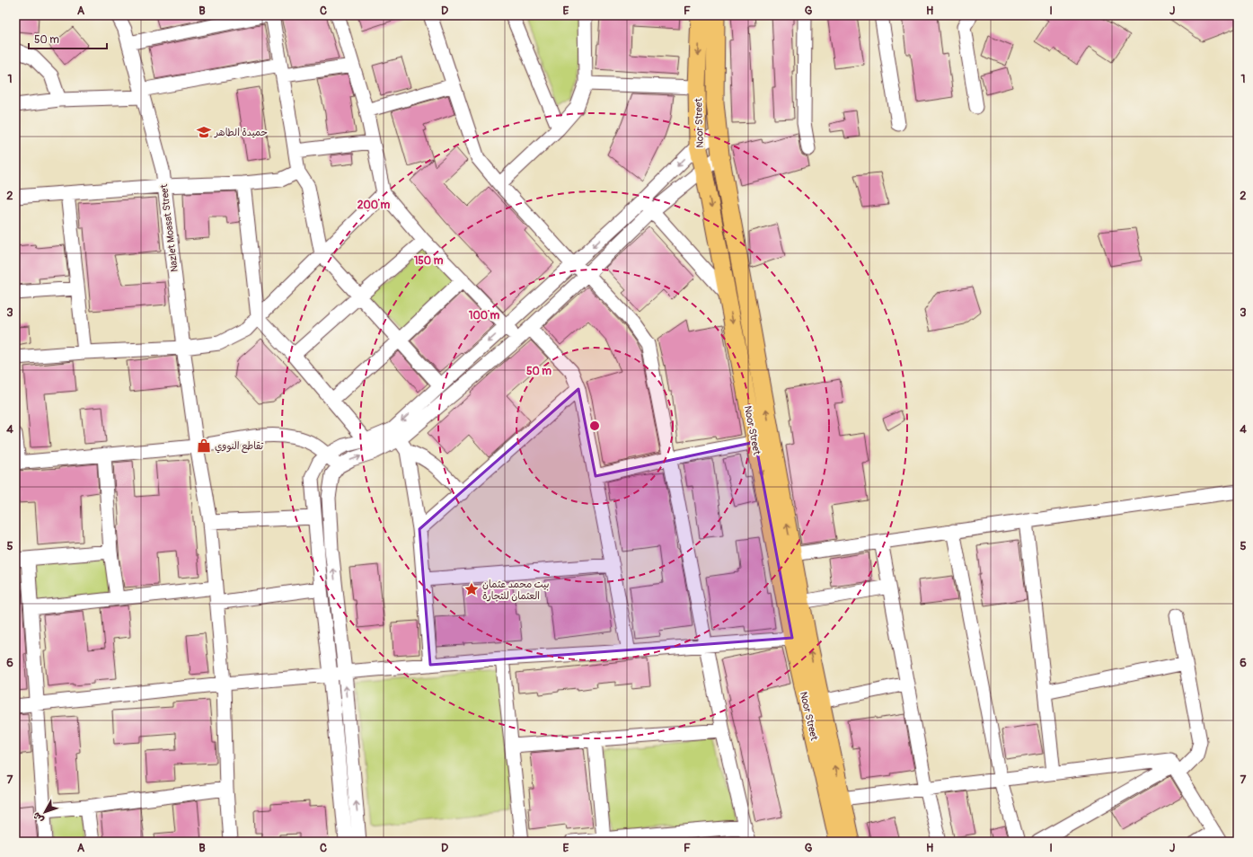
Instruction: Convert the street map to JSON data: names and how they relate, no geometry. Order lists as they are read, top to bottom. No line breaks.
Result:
{"streets":{"main road":["Noor Street"],"street":["Nazlet Moasat Street"]},"places":{"school or university":["حميدة الطاهر"],"shop":["تقاطع النووي"],"place":["بيت محمد عثمان العثمان للتجارة"]},"scale_bar":"50 m","north":"bottom left","grid":{"columns":["A","B","C","D","E","F","G","H","I","J"],"rows":["1","2","3","4","5","6","7"]},"rings":["200 m","150 m","100 m","50 m"]}
